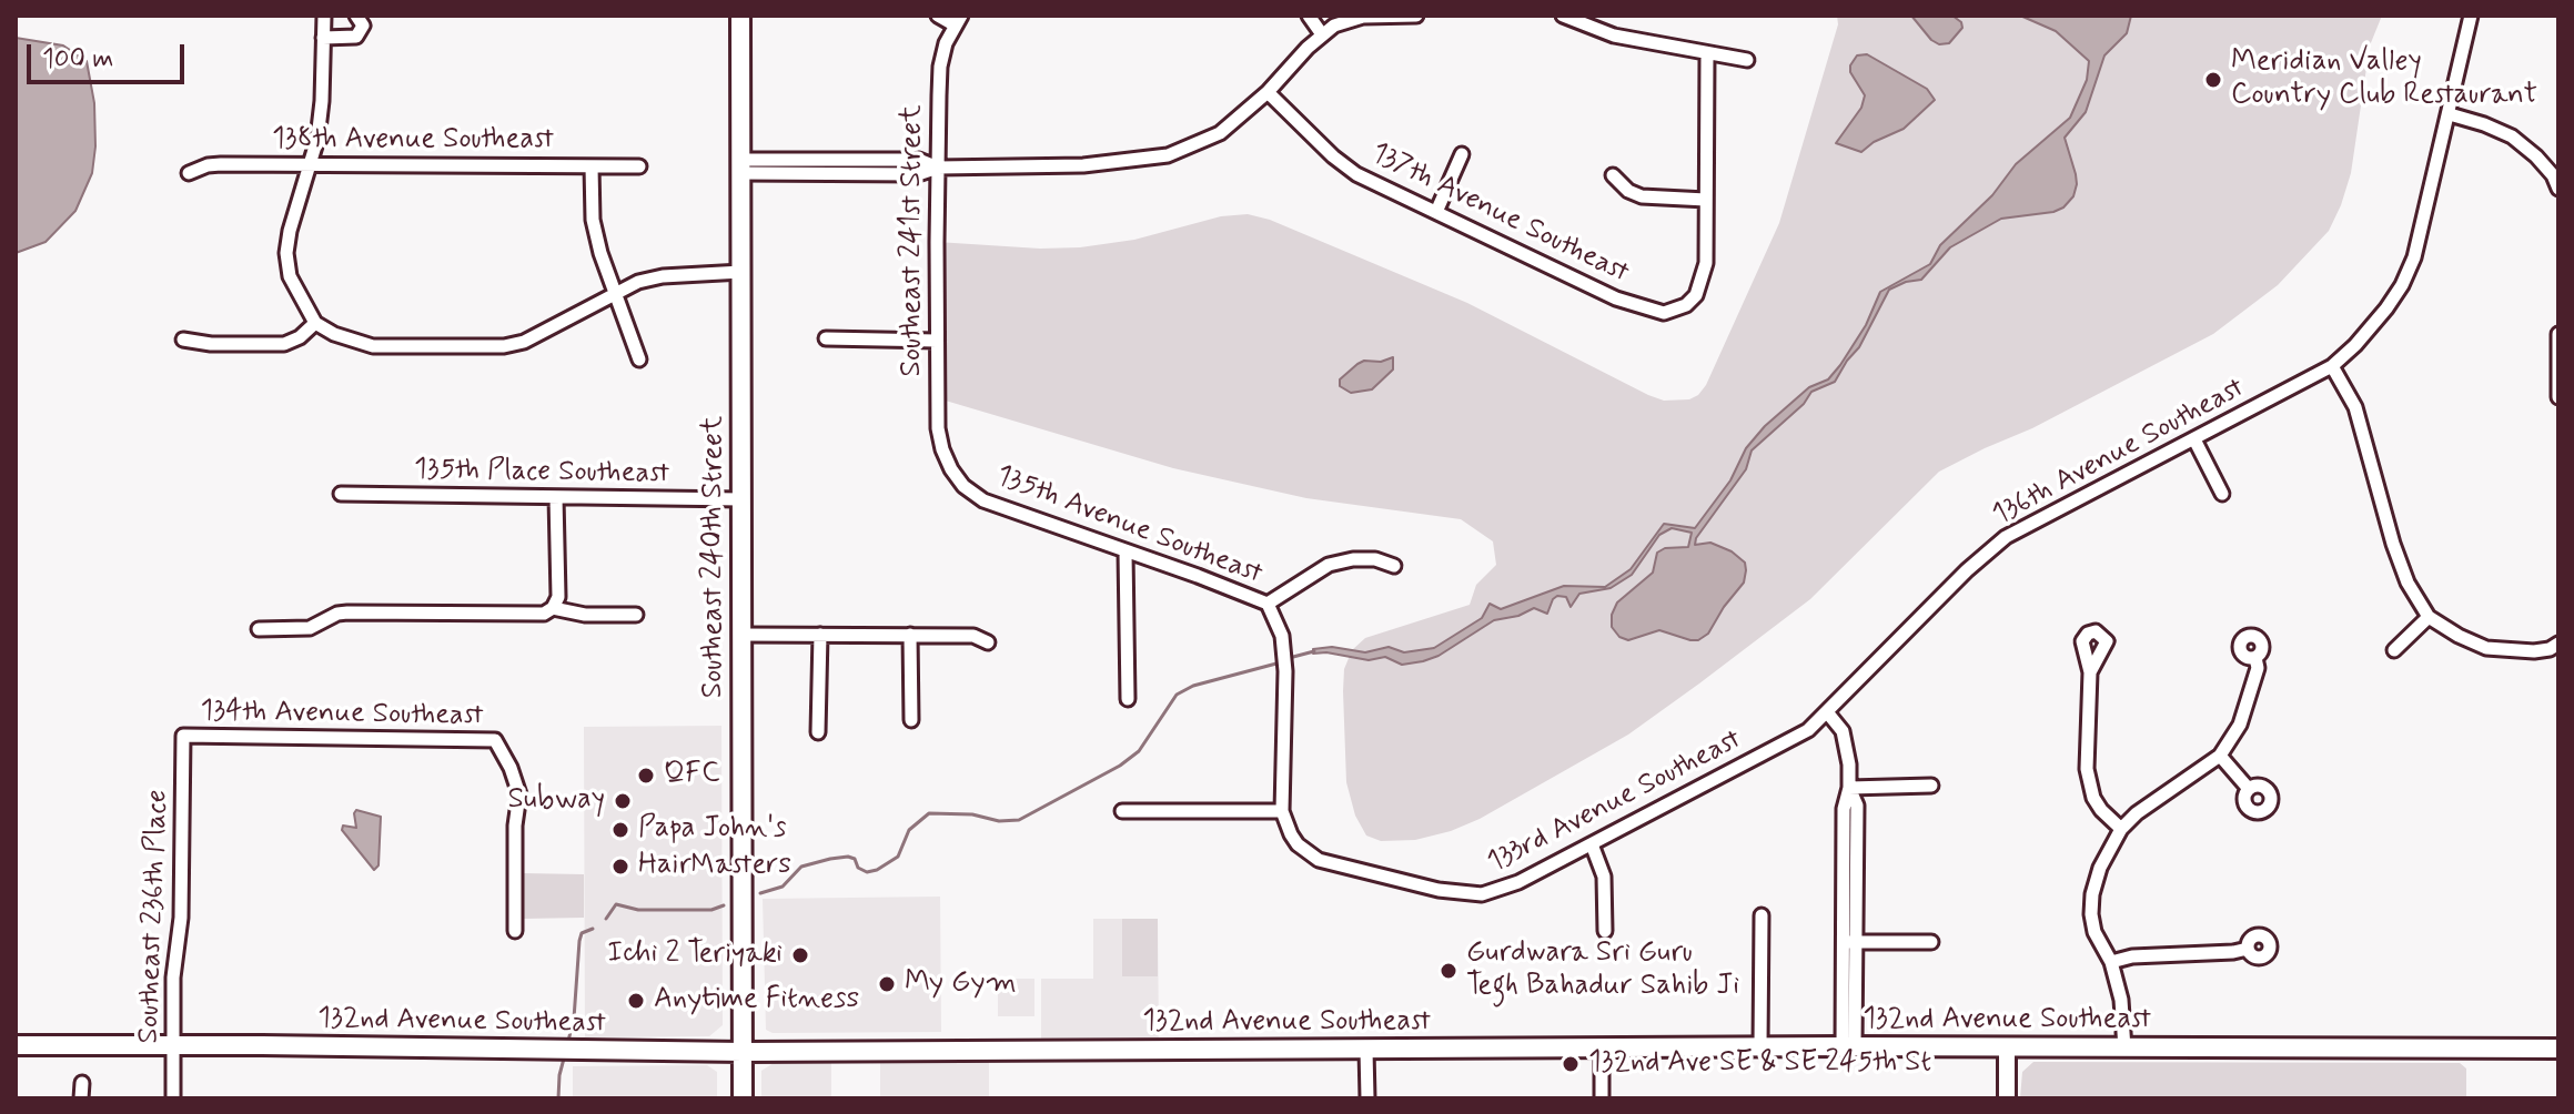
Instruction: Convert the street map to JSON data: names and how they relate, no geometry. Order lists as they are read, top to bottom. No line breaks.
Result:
{"streets":{"main road":["Southeast 240th Street","132nd Avenue Southeast"],"street":["138th Avenue Southeast","137th Avenue Southeast","Southeast 241st Street","136th Avenue Southeast","135th Place Southeast","135th Avenue Southeast","134th Avenue Southeast","133rd Avenue Southeast","Southeast 236th Place"]},"crossings":[["Southeast 241st Street","135th Avenue Southeast"],["136th Avenue Southeast","133rd Avenue Southeast"],["135th Place Southeast","Southeast 240th Street"],["Southeast 240th Street","132nd Avenue Southeast"],["134th Avenue Southeast","Southeast 236th Place"],["Southeast 236th Place","132nd Avenue Southeast"]],"places":["Meridian Valley Country Club Restaurant","QFC","Subway","Papa John's","HairMasters","Ichi 2 Teriyaki","Gurdwara Sri Guru Tegh Bahadur Sahib Ji","My Gym","Anytime Fitness","132nd Ave SE & SE 245th St"],"scale_bar":"100 m"}
